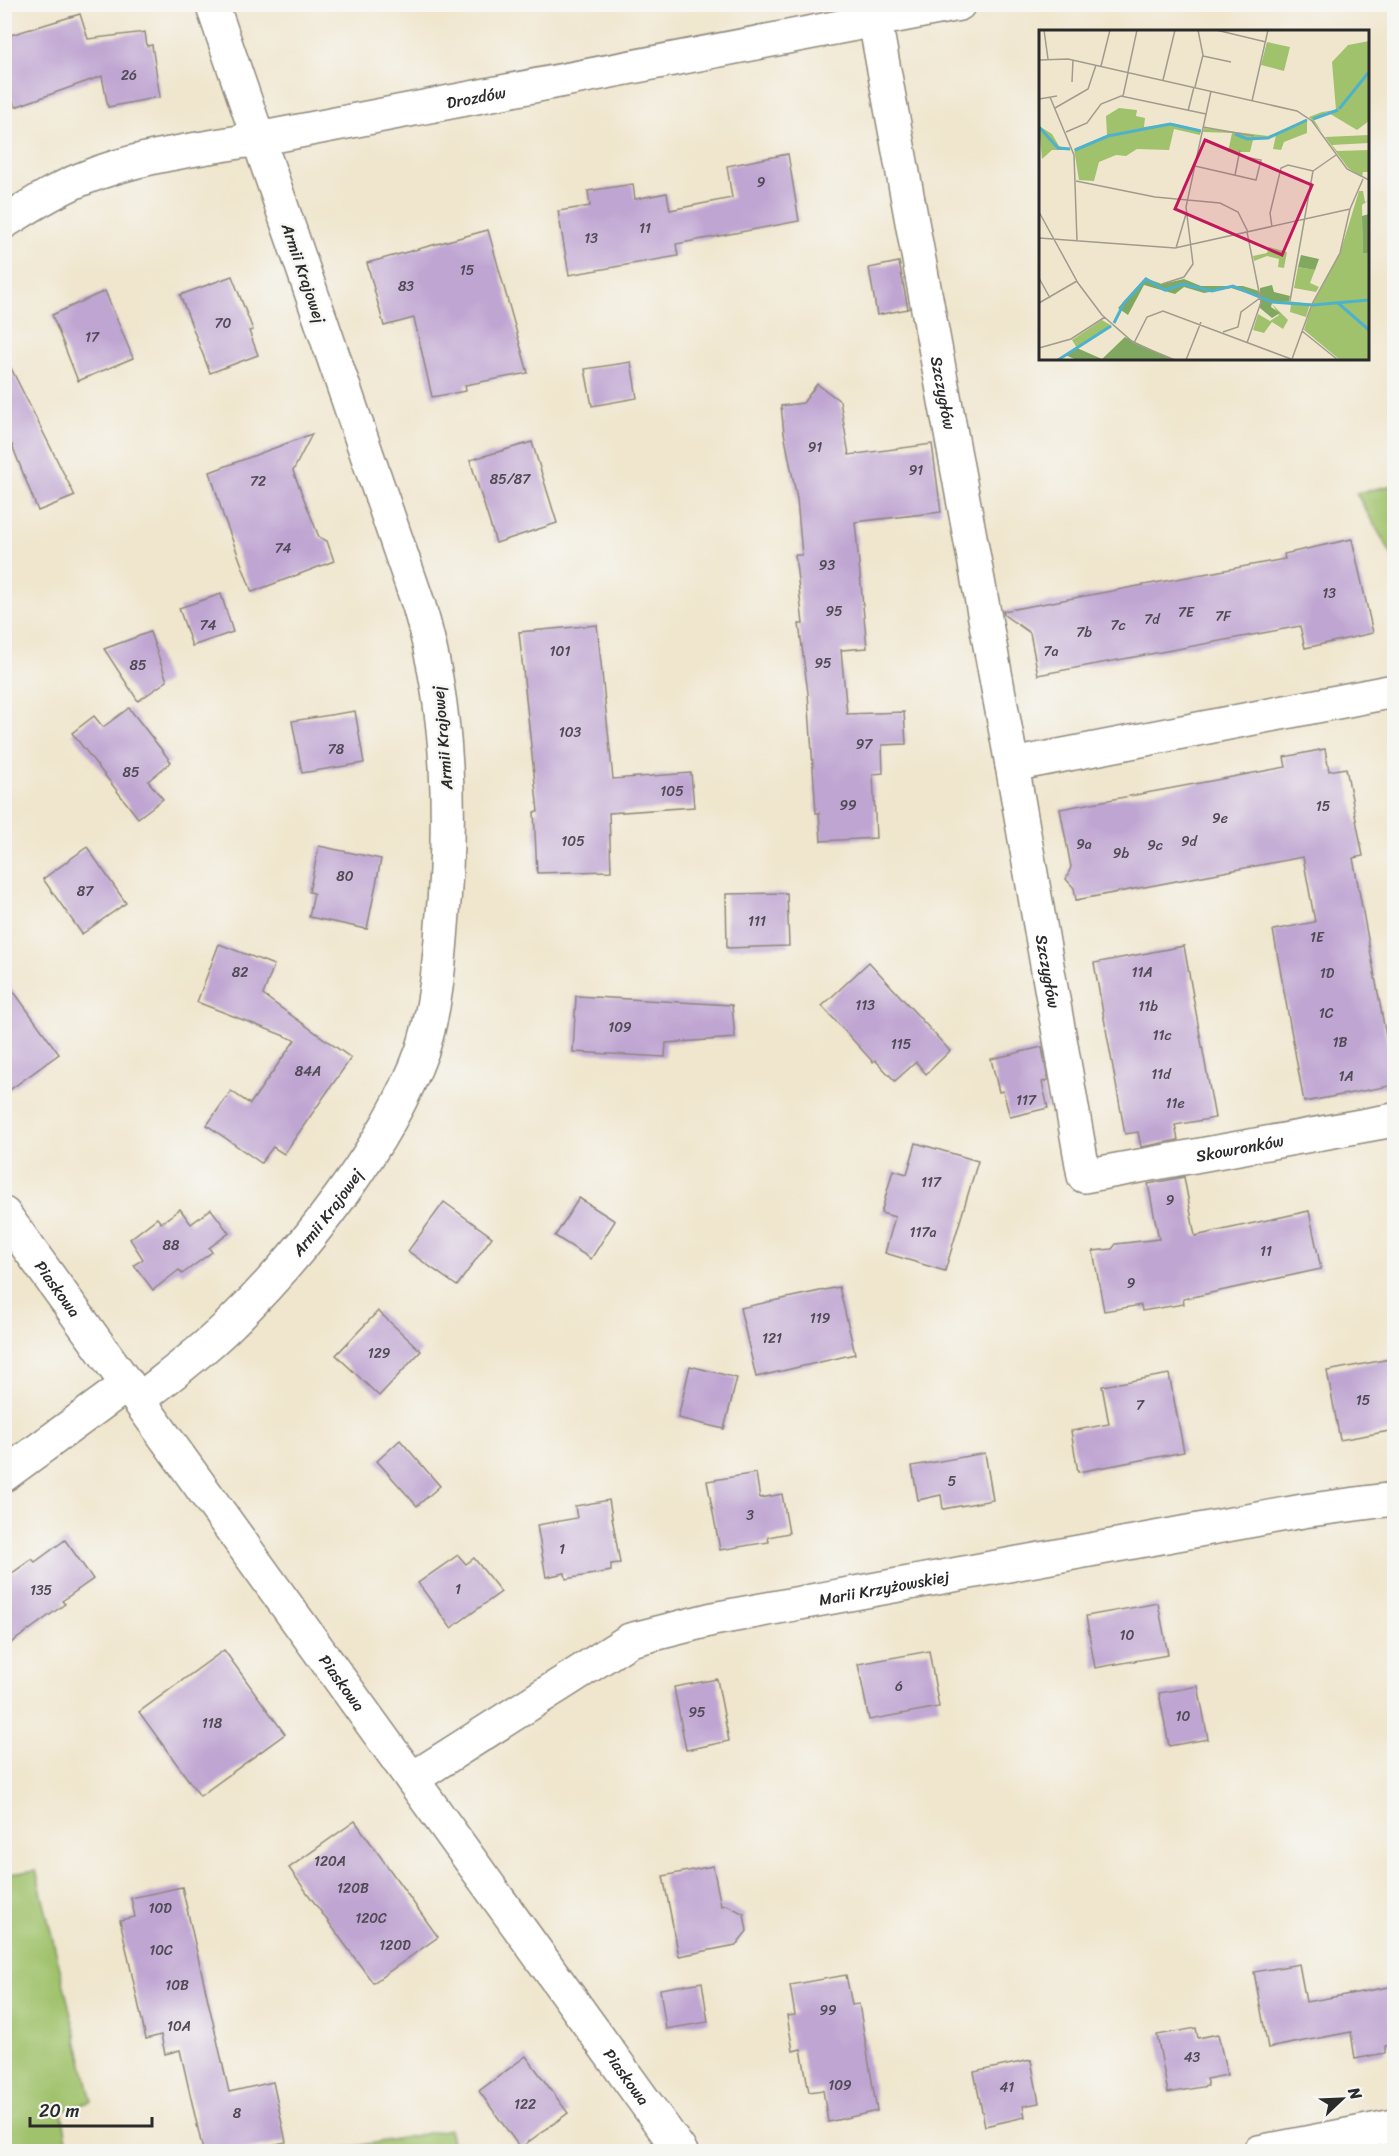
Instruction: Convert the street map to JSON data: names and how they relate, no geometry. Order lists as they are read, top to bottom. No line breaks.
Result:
{"streets":{"street":["Drozdów","Armii Krajowej","Szczygłów","Skowronków","Piaskowa","Marii Krzyżowskiej"]},"crossings":[["Drozdów","Armii Krajowej"],["Drozdów","Szczygłów"],["Armii Krajowej","Piaskowa"],["Szczygłów","Skowronków"],["Piaskowa","Marii Krzyżowskiej"]],"house_numbers":["26","9","11","13","15","83","70","17","91","91","85/87","72","74","93","13","95","7E","7F","7d","74","7c","7b","101","7a","95","85","103","97","78","85","105","99","15","9e","105","9d","9a","9c","9b","80","87","111","1E","82","11A","1D","113","11b","1C","109","11c","1B","115","84A","11d","1A","117","11e","117","9","117a","88","11","9","119","121","129","15","7","5","3","1","1","135","10","6","95","10","118","120A","120B","10D","120C","120D","10C","10B","99","10A","43","109","41","122","8"],"scale_bar":"20 m","north":"top right"}
